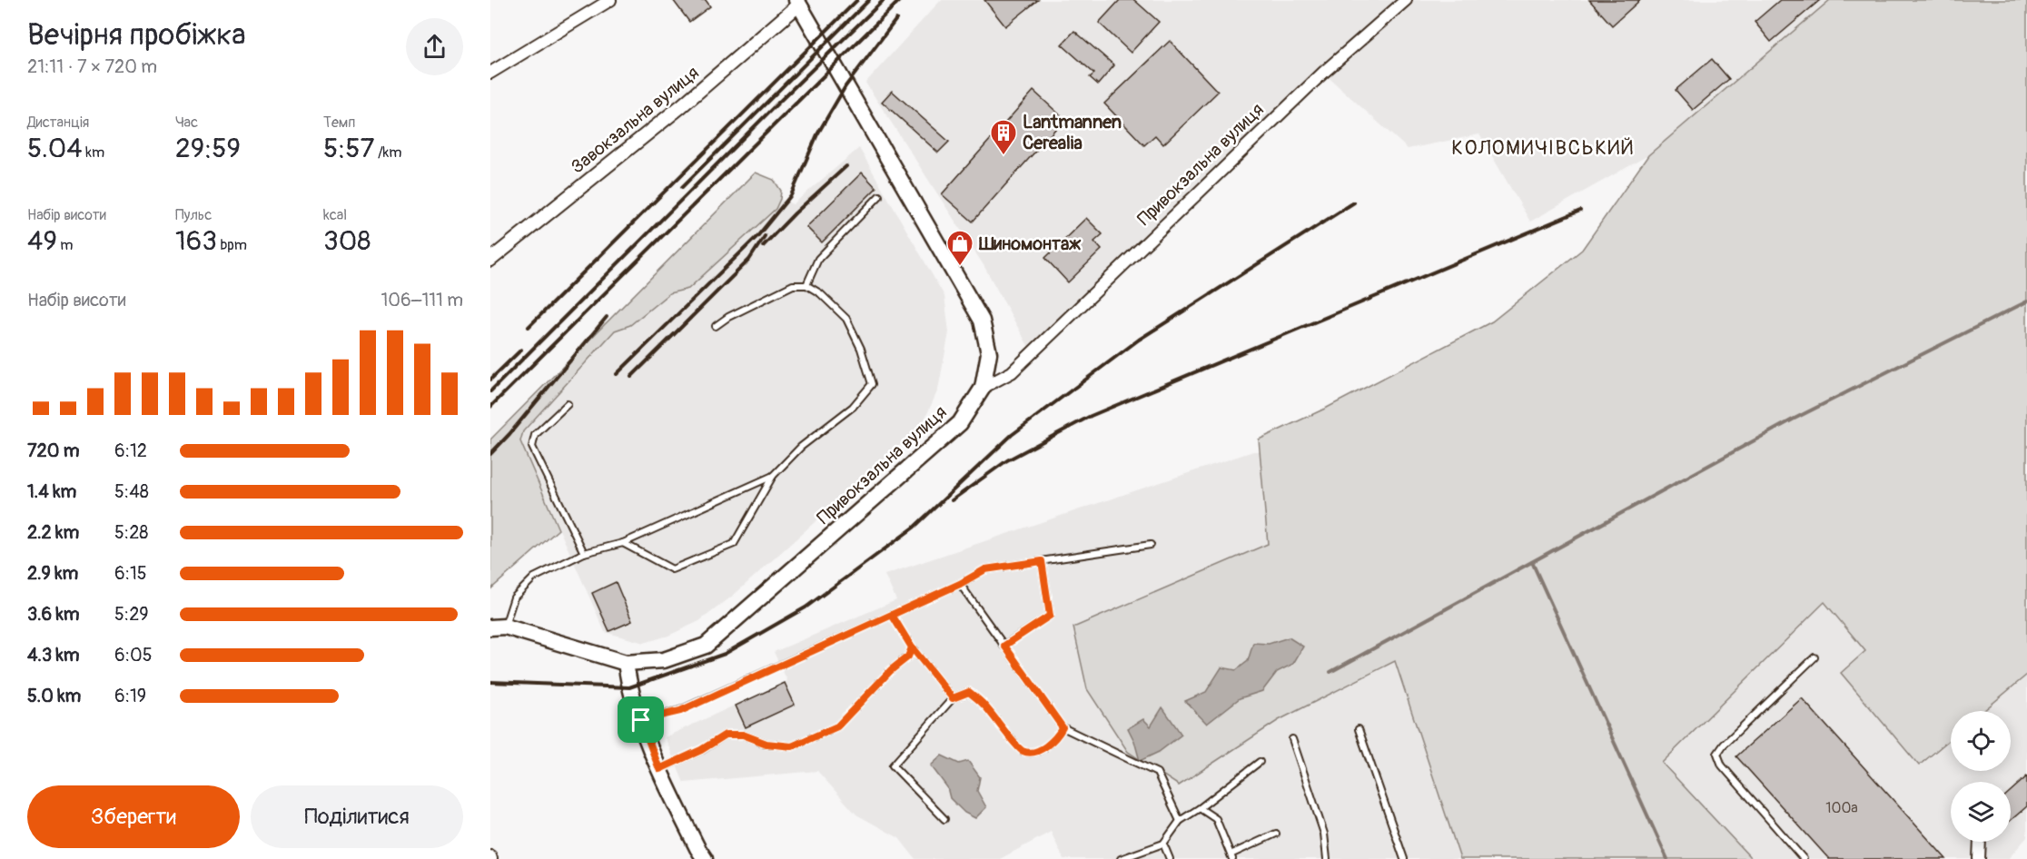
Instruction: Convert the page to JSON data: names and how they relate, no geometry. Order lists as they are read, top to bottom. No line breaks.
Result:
{"streets":{"main road":["Привокзальна вулиця"],"street":["Завокзальна вулиця"]},"districts":["КОЛОМИЧІВСЬКИЙ"],"places":{"building":["Lantmannen Cerealia"],"shop":["Шиномонтаж"]},"house_numbers":["100а"],"page":{"heading":["Вечірня пробіжка","21:11 · 7 × 720 m"],"stats":[["Дистанція","5.04 km"],["Час","29:59"],["Темп","5:57 /km"],["Набір висоти","49 m"],["Пульс","163 bpm"],["kcal","308"]],"chart":["Набір висоти","106–111 m"],"list":[{"name":"720 m","note":"6:12"},{"name":"1.4 km","note":"5:48"},{"name":"2.2 km","note":"5:28"},{"name":"2.9 km","note":"6:15"},{"name":"3.6 km","note":"5:29"},{"name":"4.3 km","note":"6:05"},{"name":"5.0 km","note":"6:19"}],"buttons":["Зберегти","Поділитися"]}}
